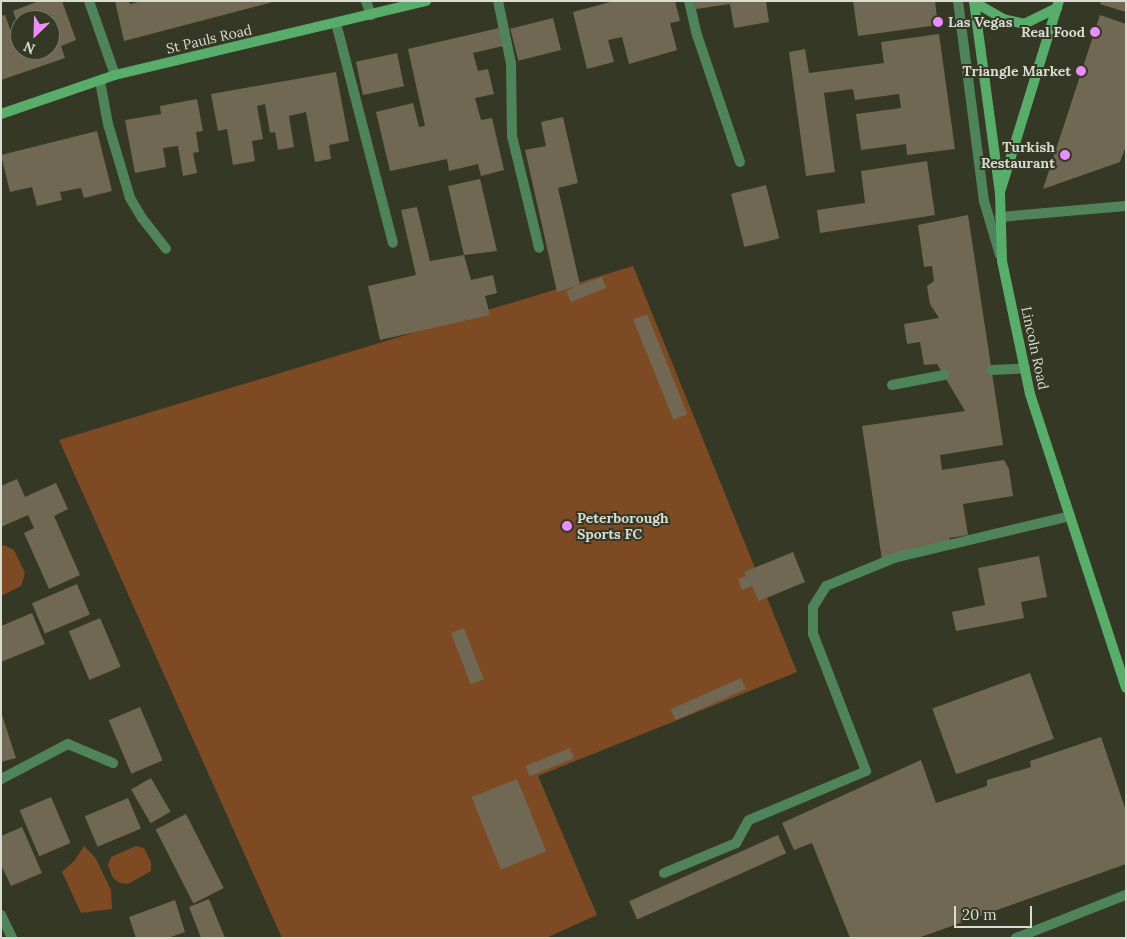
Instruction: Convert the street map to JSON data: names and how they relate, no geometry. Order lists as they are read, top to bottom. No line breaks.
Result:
{"streets":{"street":["St Pauls Road","Lincoln Road"]},"places":["Las Vegas","Real Food","Triangle Market","Turkish Restaurant","Peterborough Sports FC"],"scale_bar":"20 m","north":"bottom left"}
